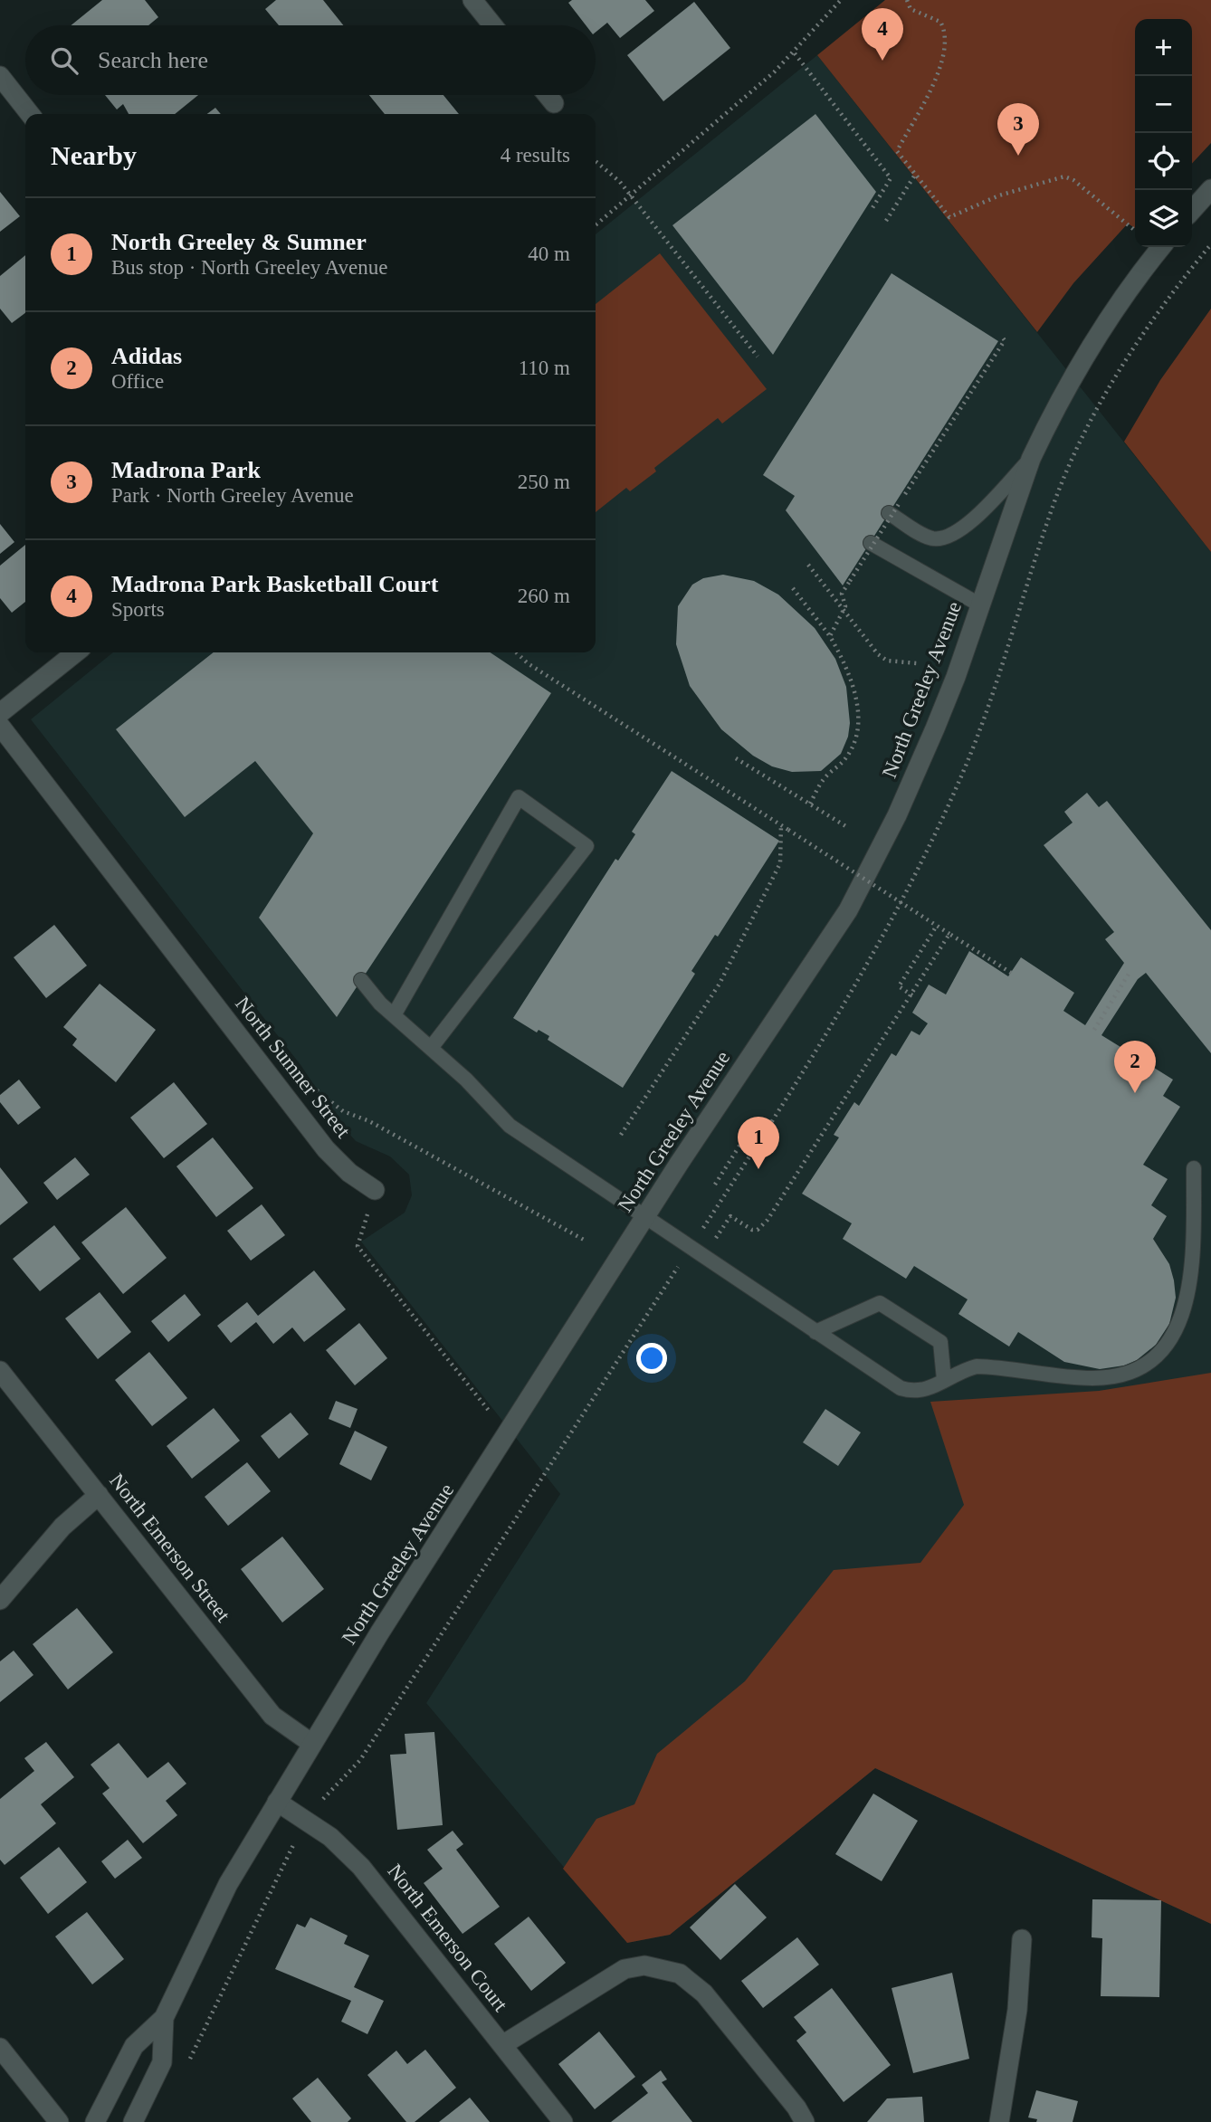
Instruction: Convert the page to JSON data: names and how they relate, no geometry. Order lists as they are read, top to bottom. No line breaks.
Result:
{"streets":{"street":["North Greeley Avenue","North Sumner Street","North Emerson Street","North Emerson Court"]},"crossings":[["North Greeley Avenue","North Emerson Street"],["North Greeley Avenue","North Emerson Court"]],"page":{"pins":["4","3","2","1"],"map_buttons":["+","−"],"search":"Search here","heading":["Nearby","4 results"],"list":[{"mark":"1","name":"North Greeley & Sumner","note":"Bus stop · North Greeley Avenue","value":"40 m"},{"mark":"2","name":"Adidas","note":"Office","value":"110 m"},{"mark":"3","name":"Madrona Park","note":"Park · North Greeley Avenue","value":"250 m"},{"mark":"4","name":"Madrona Park Basketball Court","note":"Sports","value":"260 m"}]}}
